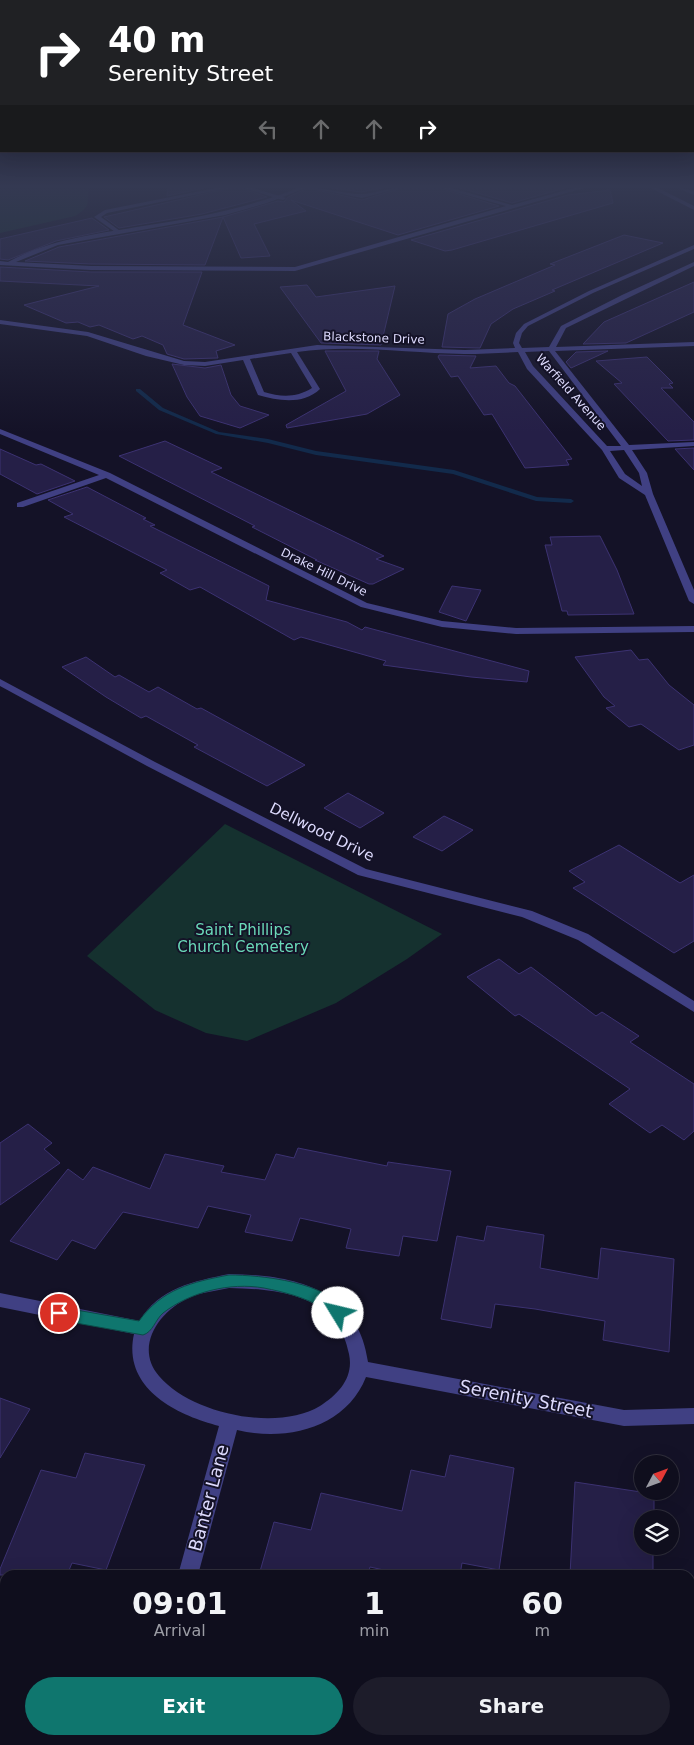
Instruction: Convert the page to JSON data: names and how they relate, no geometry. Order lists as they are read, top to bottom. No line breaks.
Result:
{"streets":{"street":["Blackstone Drive","Warfield Avenue","Drake Hill Drive","Dellwood Drive","Serenity Street","Banter Lane"]},"crossings":[["Blackstone Drive","Warfield Avenue"]],"parks":["Saint Phillips Church Cemetery"],"north":"top right","page":{"turn":["40 m","Serenity Street"],"eta":["09:01","Arrival","1","min","60","m"],"buttons":["Exit","Share"]}}
